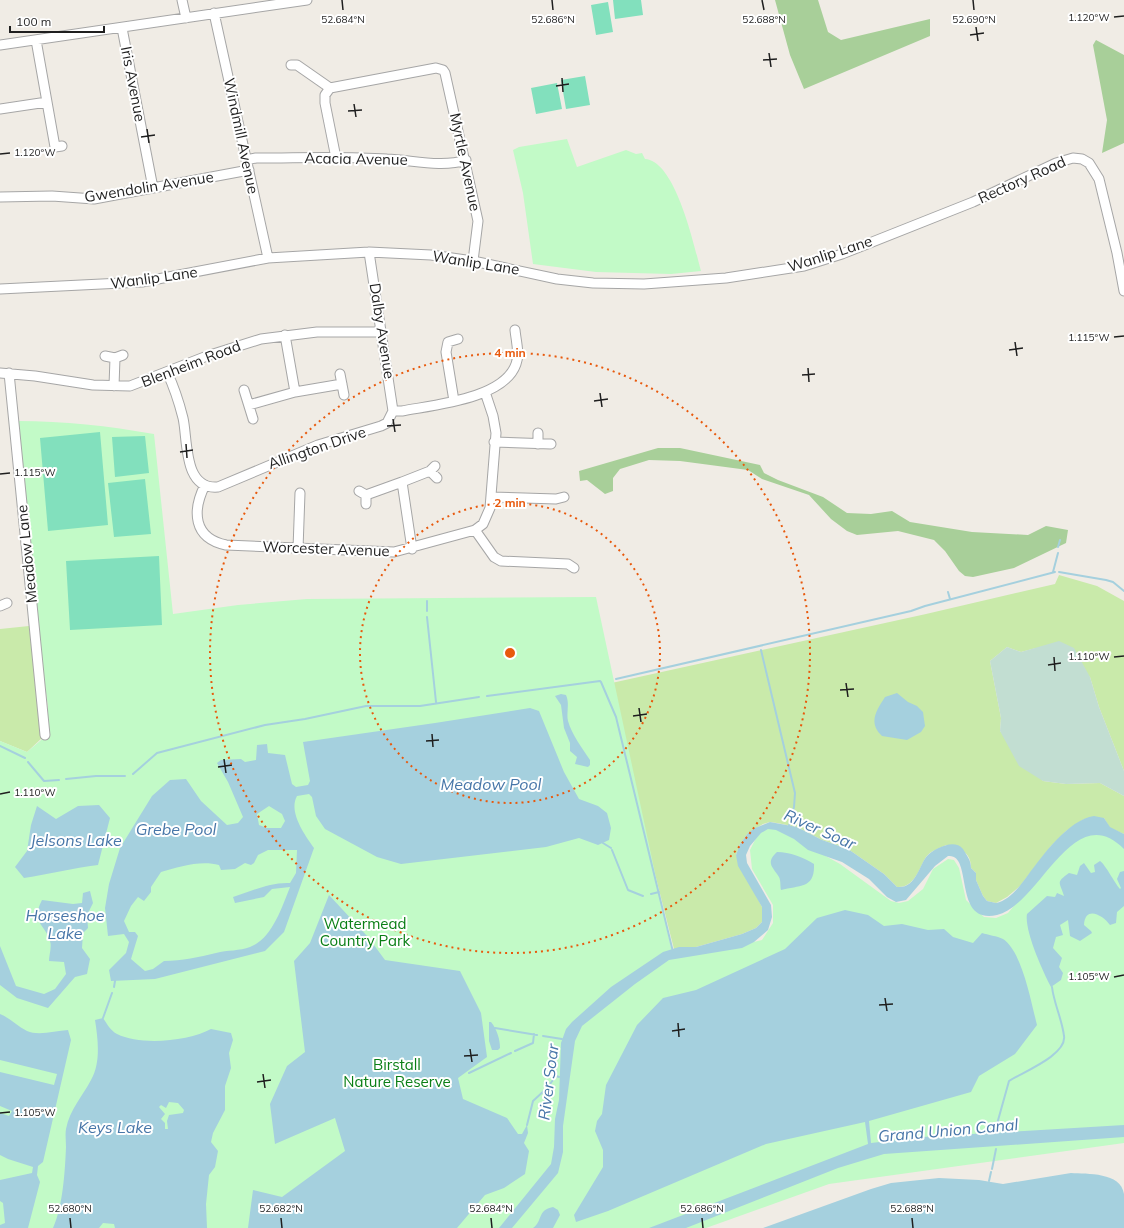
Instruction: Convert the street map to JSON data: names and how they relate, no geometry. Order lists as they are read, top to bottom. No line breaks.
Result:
{"streets":{"street":["Iris Avenue","Windmill Avenue","Acacia Avenue","Myrtle Avenue","Rectory Road","Gwendolin Avenue","Wanlip Lane","Dalby Avenue","Blenheim Road","Allington Drive","Worcester Avenue","Meadow Lane"]},"crossings":[["Iris Avenue","Gwendolin Avenue"],["Windmill Avenue","Acacia Avenue"],["Windmill Avenue","Gwendolin Avenue"],["Windmill Avenue","Wanlip Lane"],["Acacia Avenue","Myrtle Avenue"],["Myrtle Avenue","Wanlip Lane"],["Rectory Road","Wanlip Lane"],["Wanlip Lane","Dalby Avenue"],["Dalby Avenue","Blenheim Road"],["Dalby Avenue","Allington Drive"],["Blenheim Road","Meadow Lane"],["Allington Drive","Worcester Avenue"]],"water":["Meadow Pool","Grebe Pool","River Soar","Jelsons Lake","Horseshoe Lake","Keys Lake","Grand Union Canal"],"parks":["Watermead Country Park","Birstall Nature Reserve"],"scale_bar":"100 m","coordinates":["1.120°W","52.684°N","52.686°N","52.688°N","52.690°N","1.115°W","1.110°W","1.105°W","52.680°N","52.682°N"],"rings":["4 min","2 min"]}
